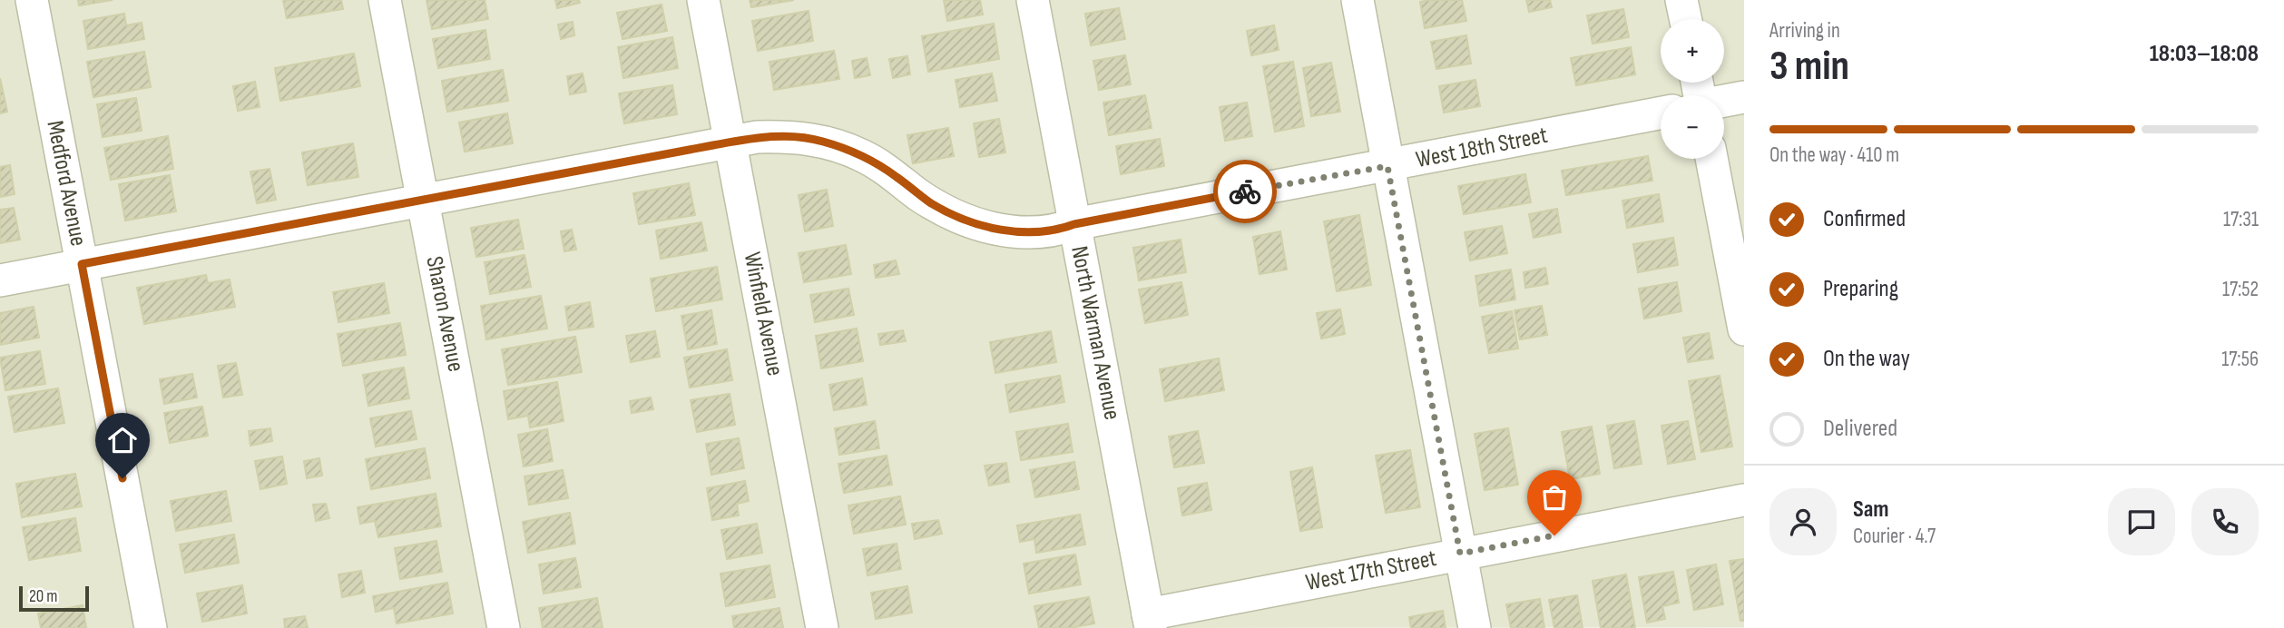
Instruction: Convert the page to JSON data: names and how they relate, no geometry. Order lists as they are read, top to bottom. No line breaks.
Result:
{"streets":{"street":["West 18th Street","Medford Avenue","Sharon Avenue","Winfield Avenue","North Warman Avenue","West 17th Street"]},"crossings":[["West 18th Street","Medford Avenue"],["West 18th Street","Sharon Avenue"],["West 18th Street","Winfield Avenue"],["West 18th Street","North Warman Avenue"],["North Warman Avenue","West 17th Street"]],"scale_bar":"20 m","page":{"heading":["3 min","Arriving in","18:03–18:08"],"panel":["Sam","Courier · 4.7"],"map_buttons":["+","−"],"bar":"On the way · 410 m","list":[["Confirmed","17:31"],["Preparing","17:52"],["On the way","17:56"],"Delivered"],"scale":"20 m"}}
